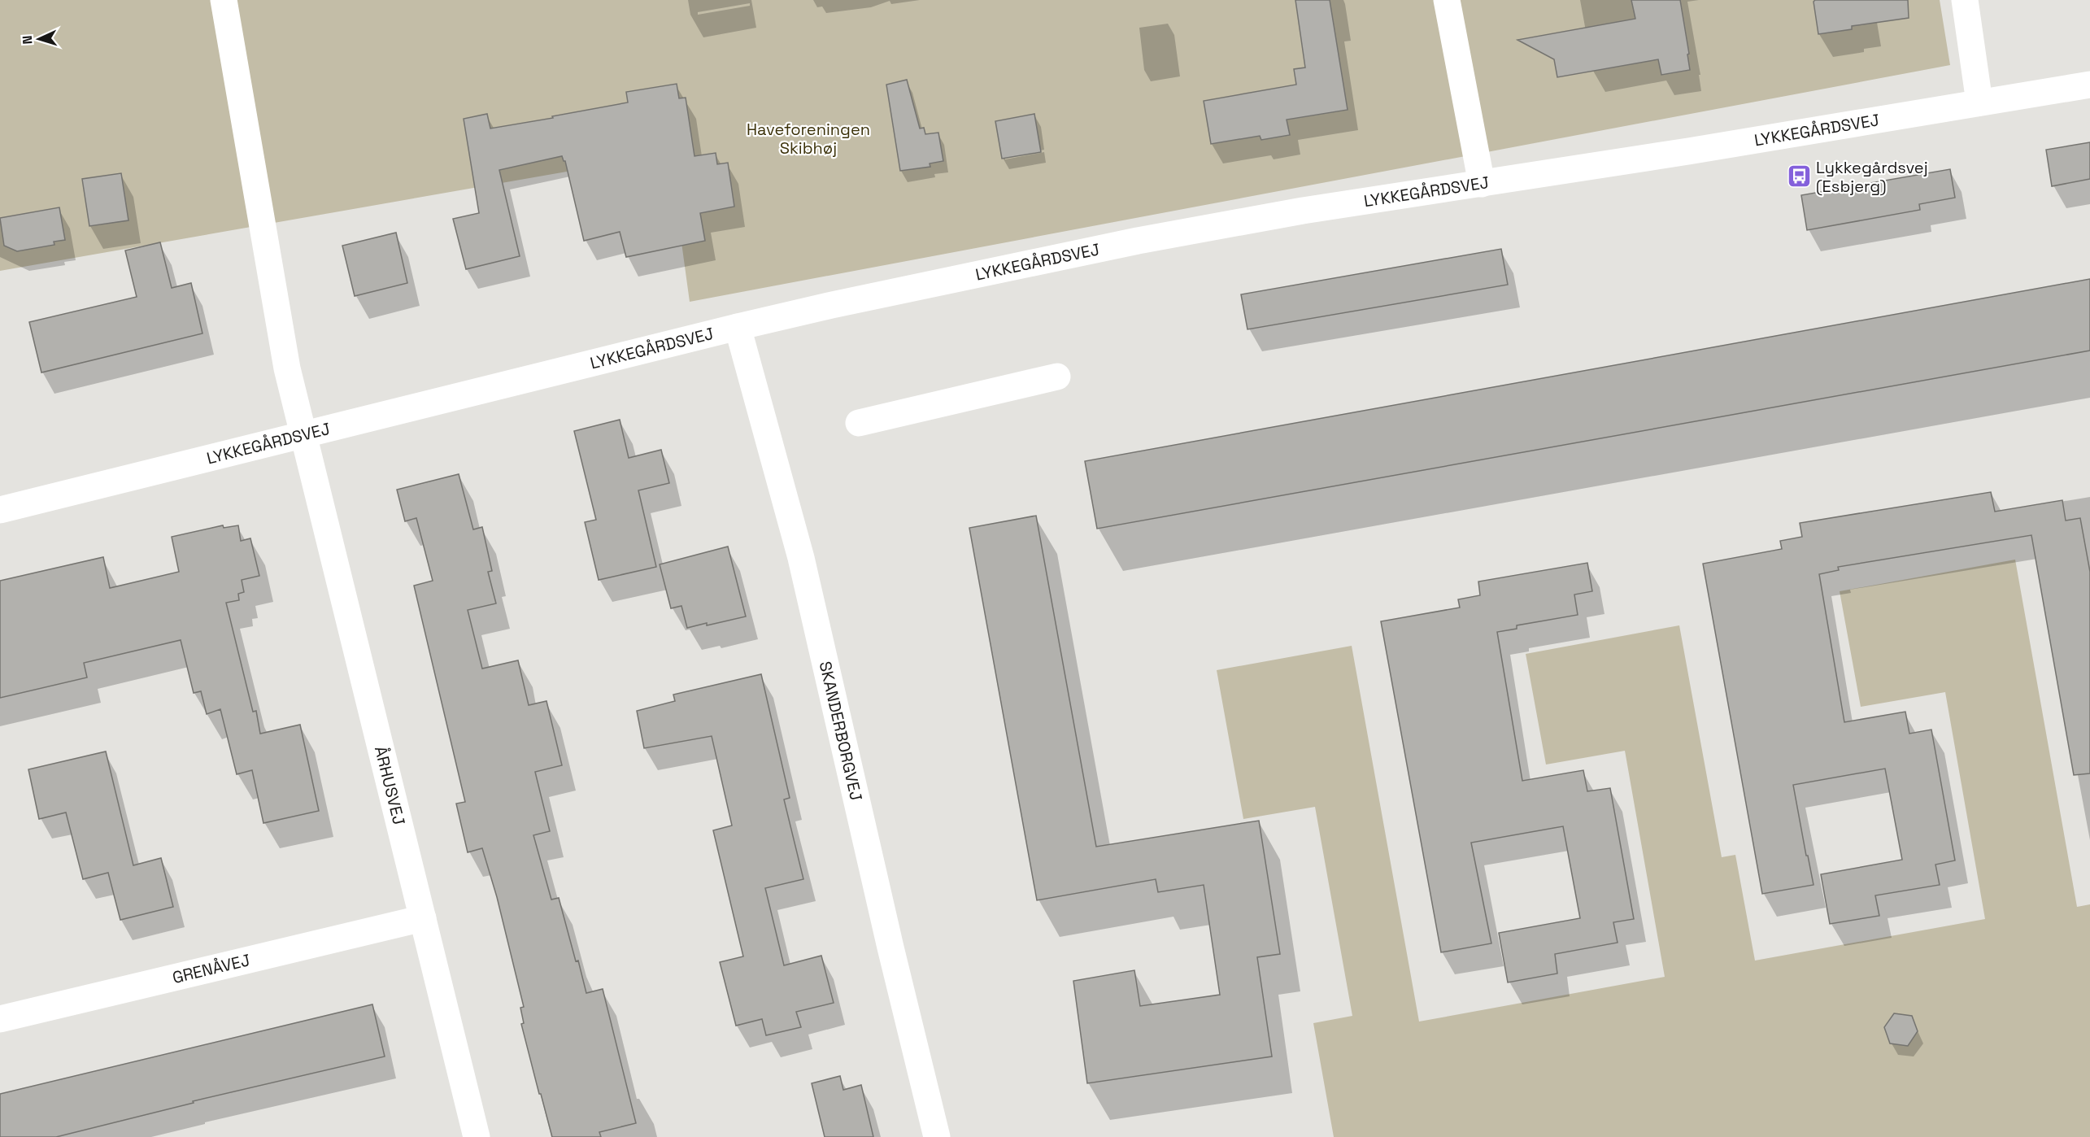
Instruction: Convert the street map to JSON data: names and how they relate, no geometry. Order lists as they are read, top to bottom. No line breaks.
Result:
{"streets":{"street":["LYKKEGÅRDSVEJ","SKANDERBORGVEJ","ÅRHUSVEJ","GRENÅVEJ"]},"crossings":[["LYKKEGÅRDSVEJ","SKANDERBORGVEJ"],["LYKKEGÅRDSVEJ","ÅRHUSVEJ"],["ÅRHUSVEJ","GRENÅVEJ"]],"parks":["Haveforeningen Skibhøj"],"places":{"bus stop":["Lykkegårdsvej (Esbjerg)"]},"north":"left"}
